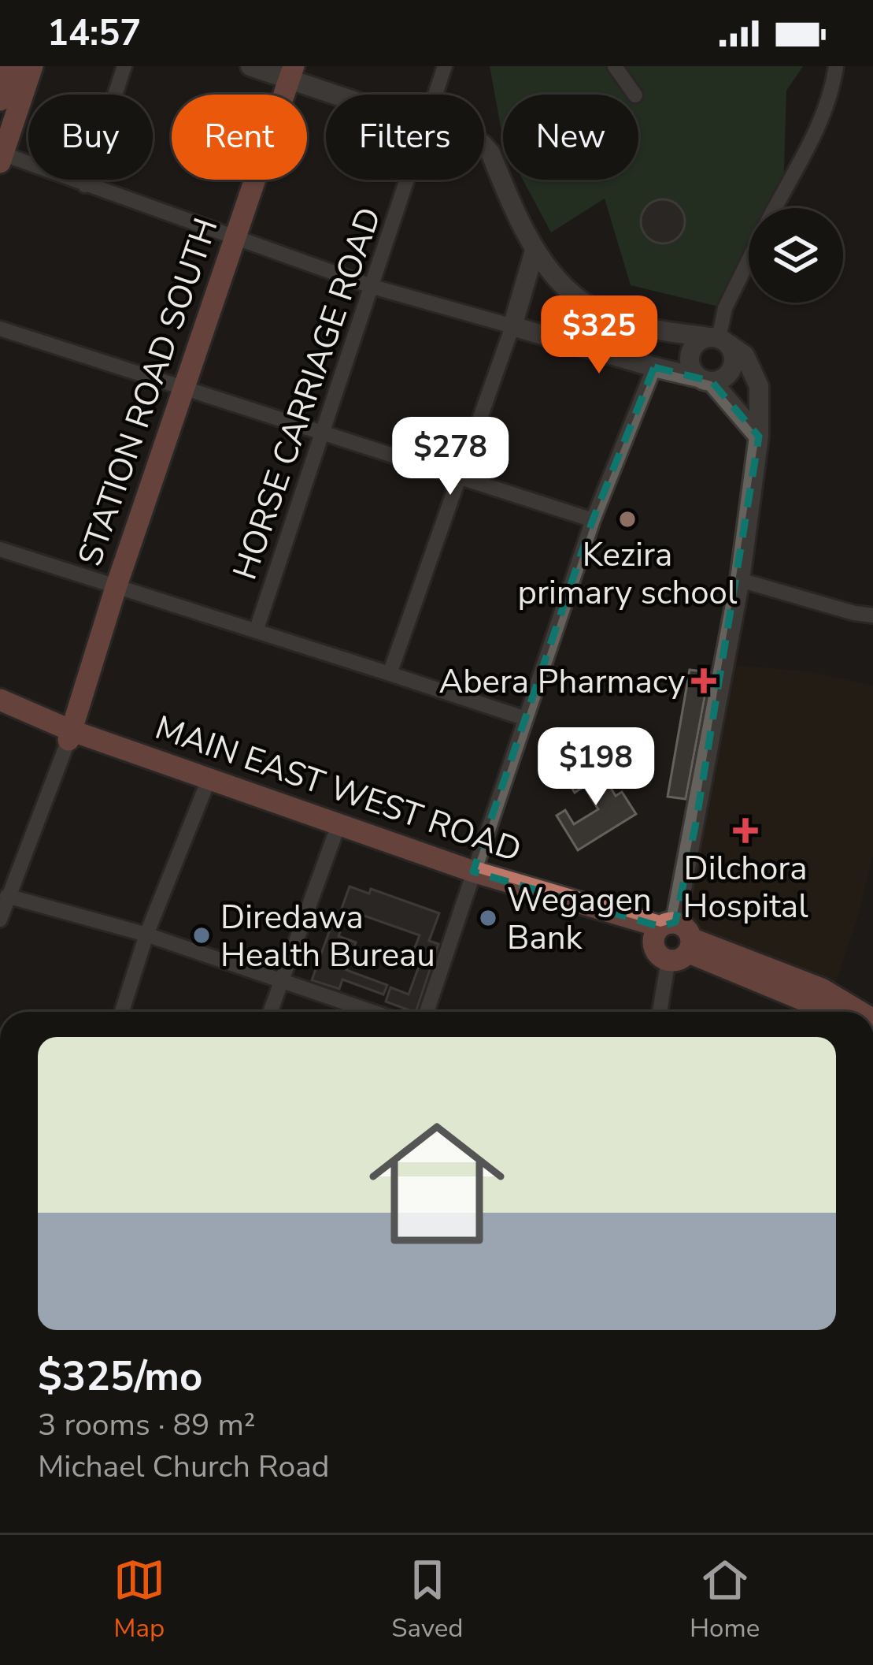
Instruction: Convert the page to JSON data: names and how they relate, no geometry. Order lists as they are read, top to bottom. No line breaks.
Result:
{"streets":{"main road":["STATION ROAD SOUTH","MAIN EAST WEST ROAD"],"street":["HORSE CARRIAGE ROAD"]},"crossings":[["STATION ROAD SOUTH","MAIN EAST WEST ROAD"]],"places":{"other":["Kezira primary school","Wegagen Bank","Diredawa Health Bureau"],"health":["Abera Pharmacy","Dilchora Hospital"]},"page":{"status":"14:57","chip":["Buy","Rent","Filters","New"],"price":["$325","$278","$198"],"list":[{"name":"$325/mo","note":"3 rooms · 89 m² · Michael Church Road"}],"tabs":["Map","Saved","Home"]}}
